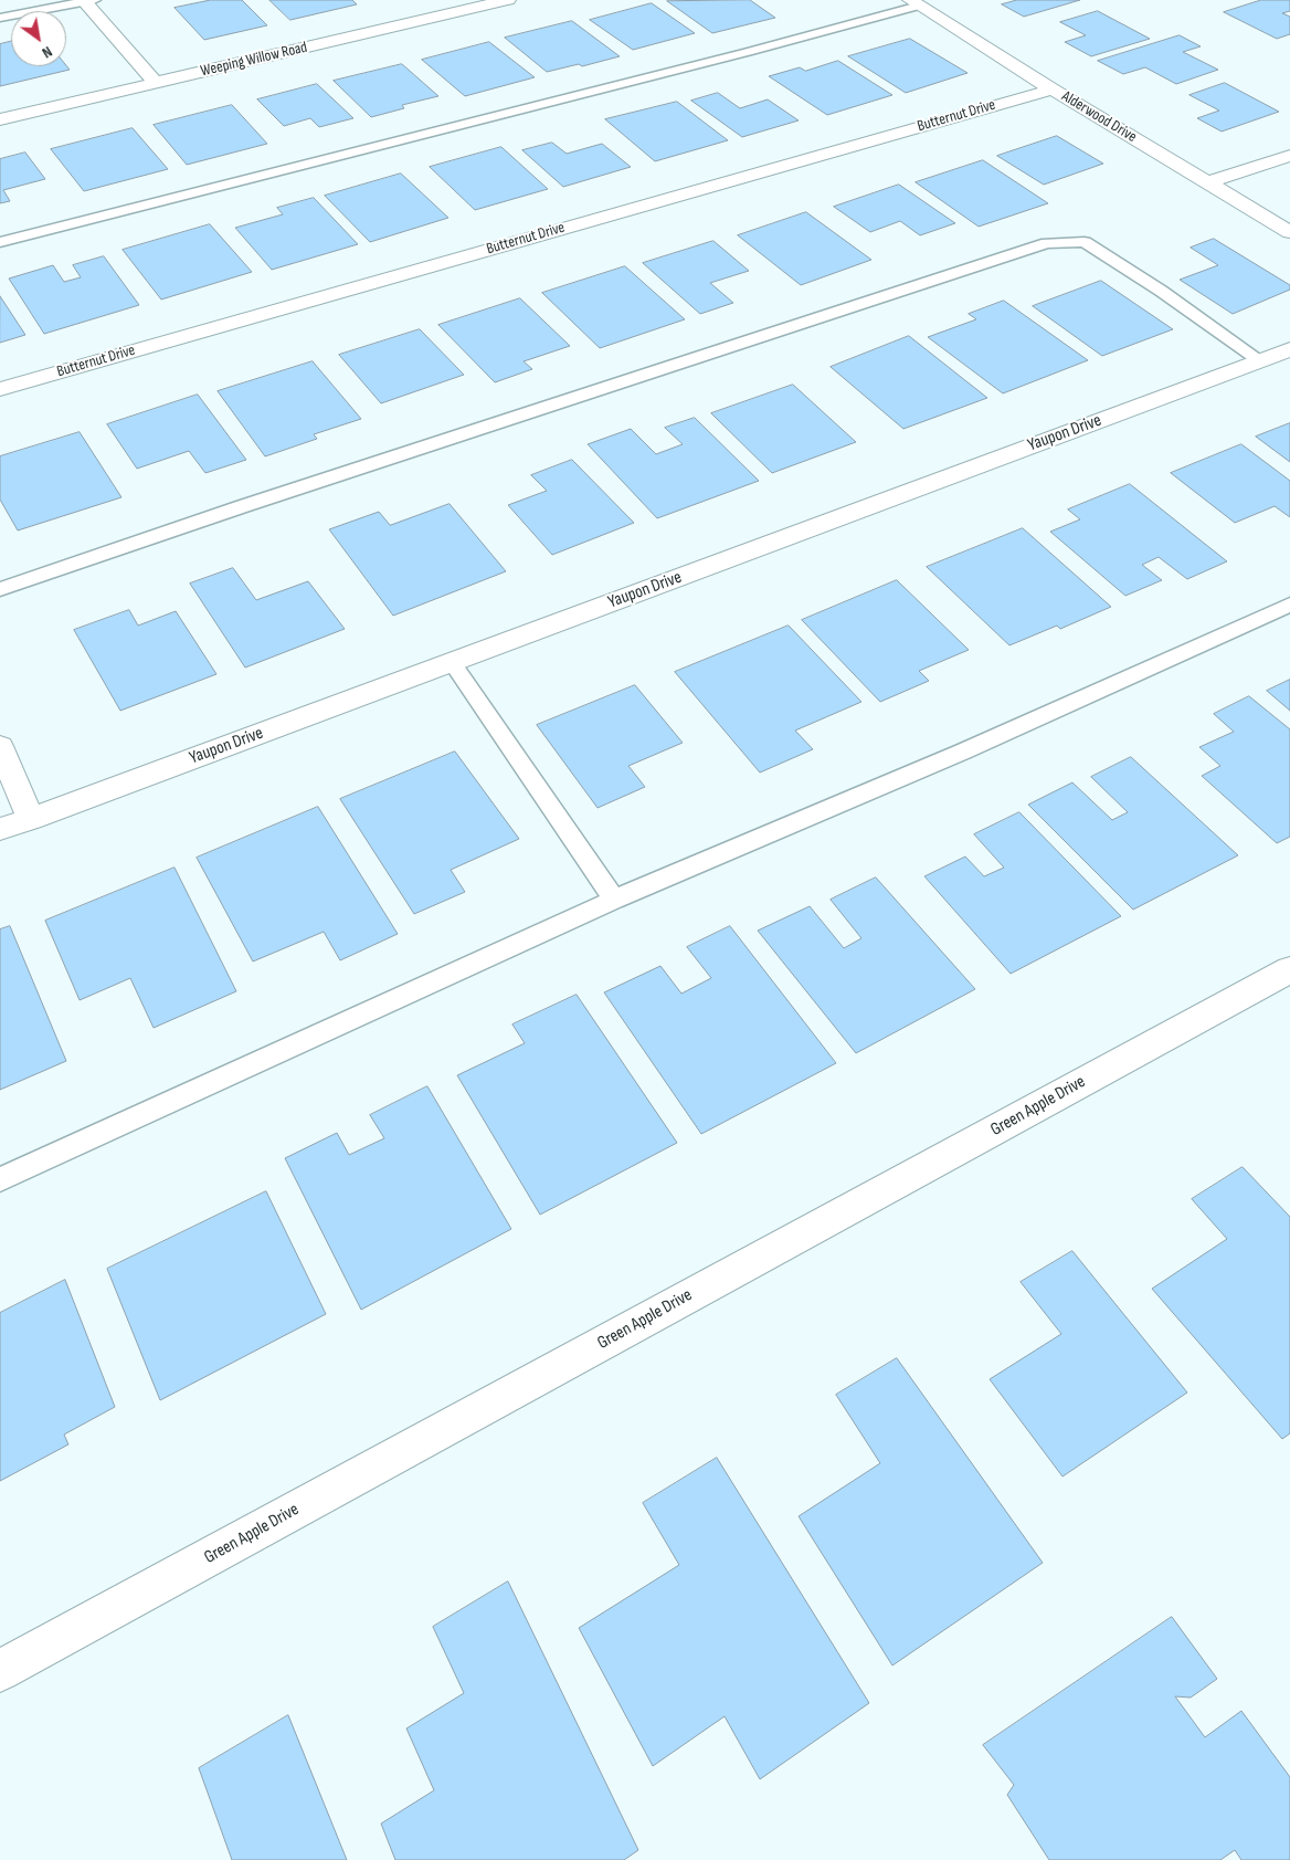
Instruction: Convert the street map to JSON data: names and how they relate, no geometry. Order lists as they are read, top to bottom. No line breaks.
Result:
{"streets":{"street":["Weeping Willow Road","Butternut Drive","Alderwood Drive","Yaupon Drive","Green Apple Drive"]},"crossings":[["Butternut Drive","Alderwood Drive"]],"north":"bottom right"}
